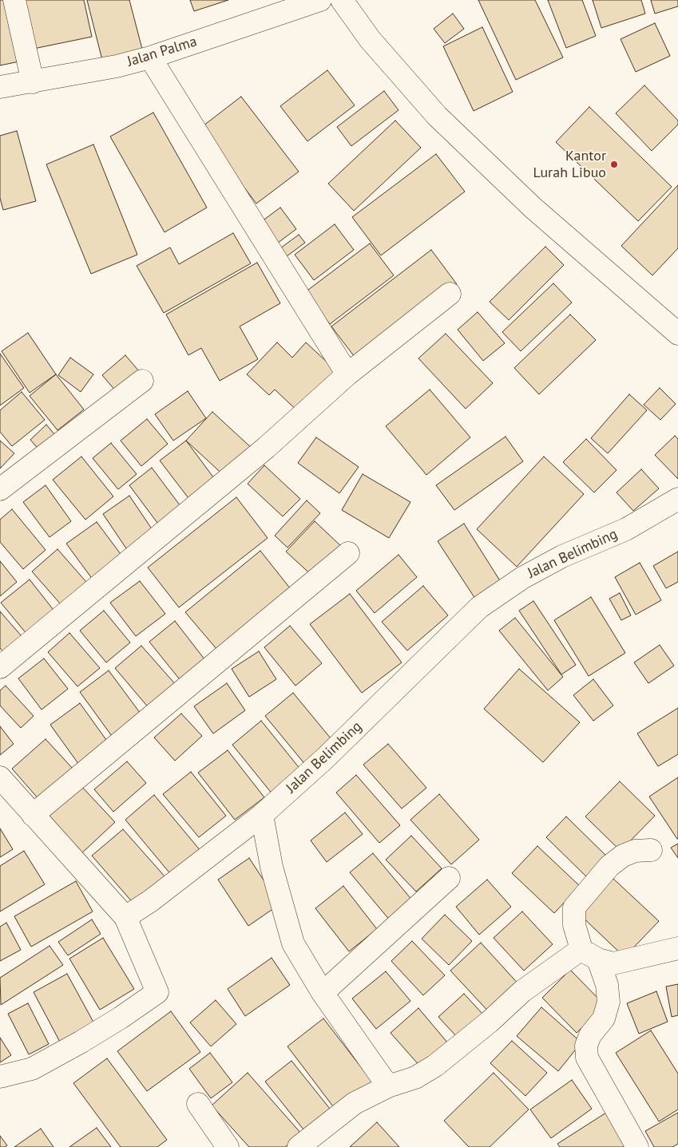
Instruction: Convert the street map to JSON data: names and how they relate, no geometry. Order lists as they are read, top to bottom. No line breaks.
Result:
{"streets":{"street":["Jalan Palma","Jalan Belimbing"]},"places":["Kantor Lurah Libuo"]}
